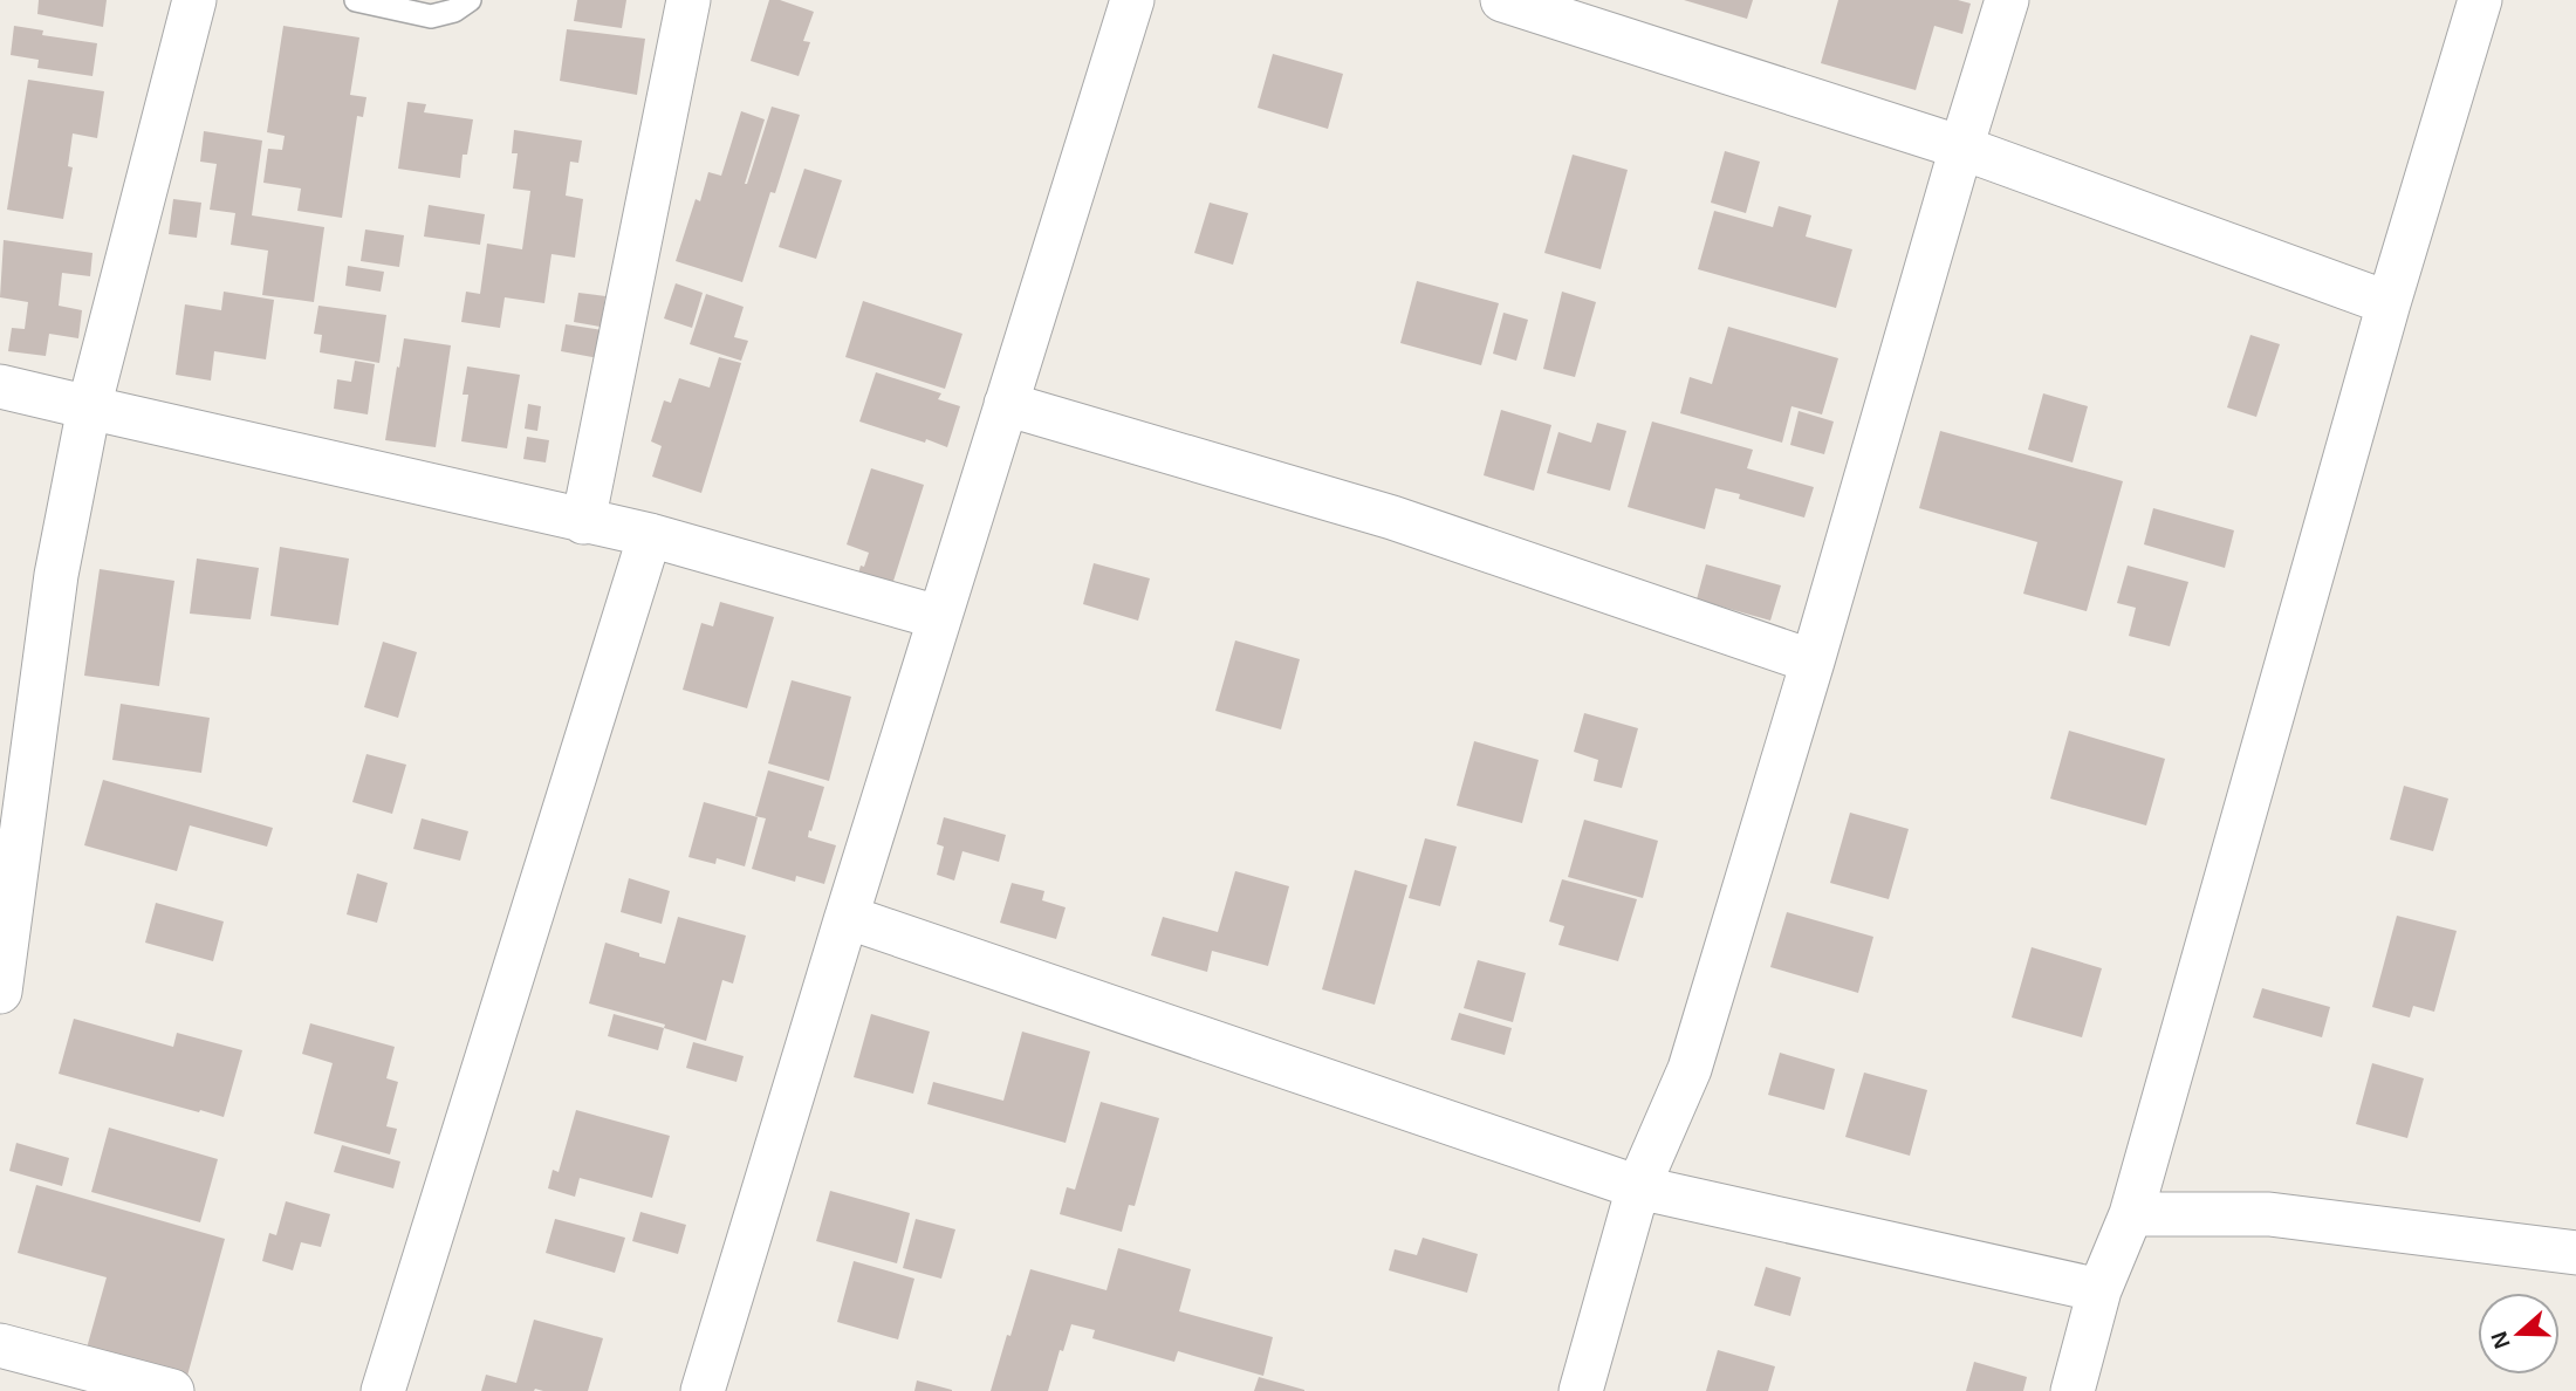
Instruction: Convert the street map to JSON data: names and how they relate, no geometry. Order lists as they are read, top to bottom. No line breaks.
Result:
{"north":"left"}
